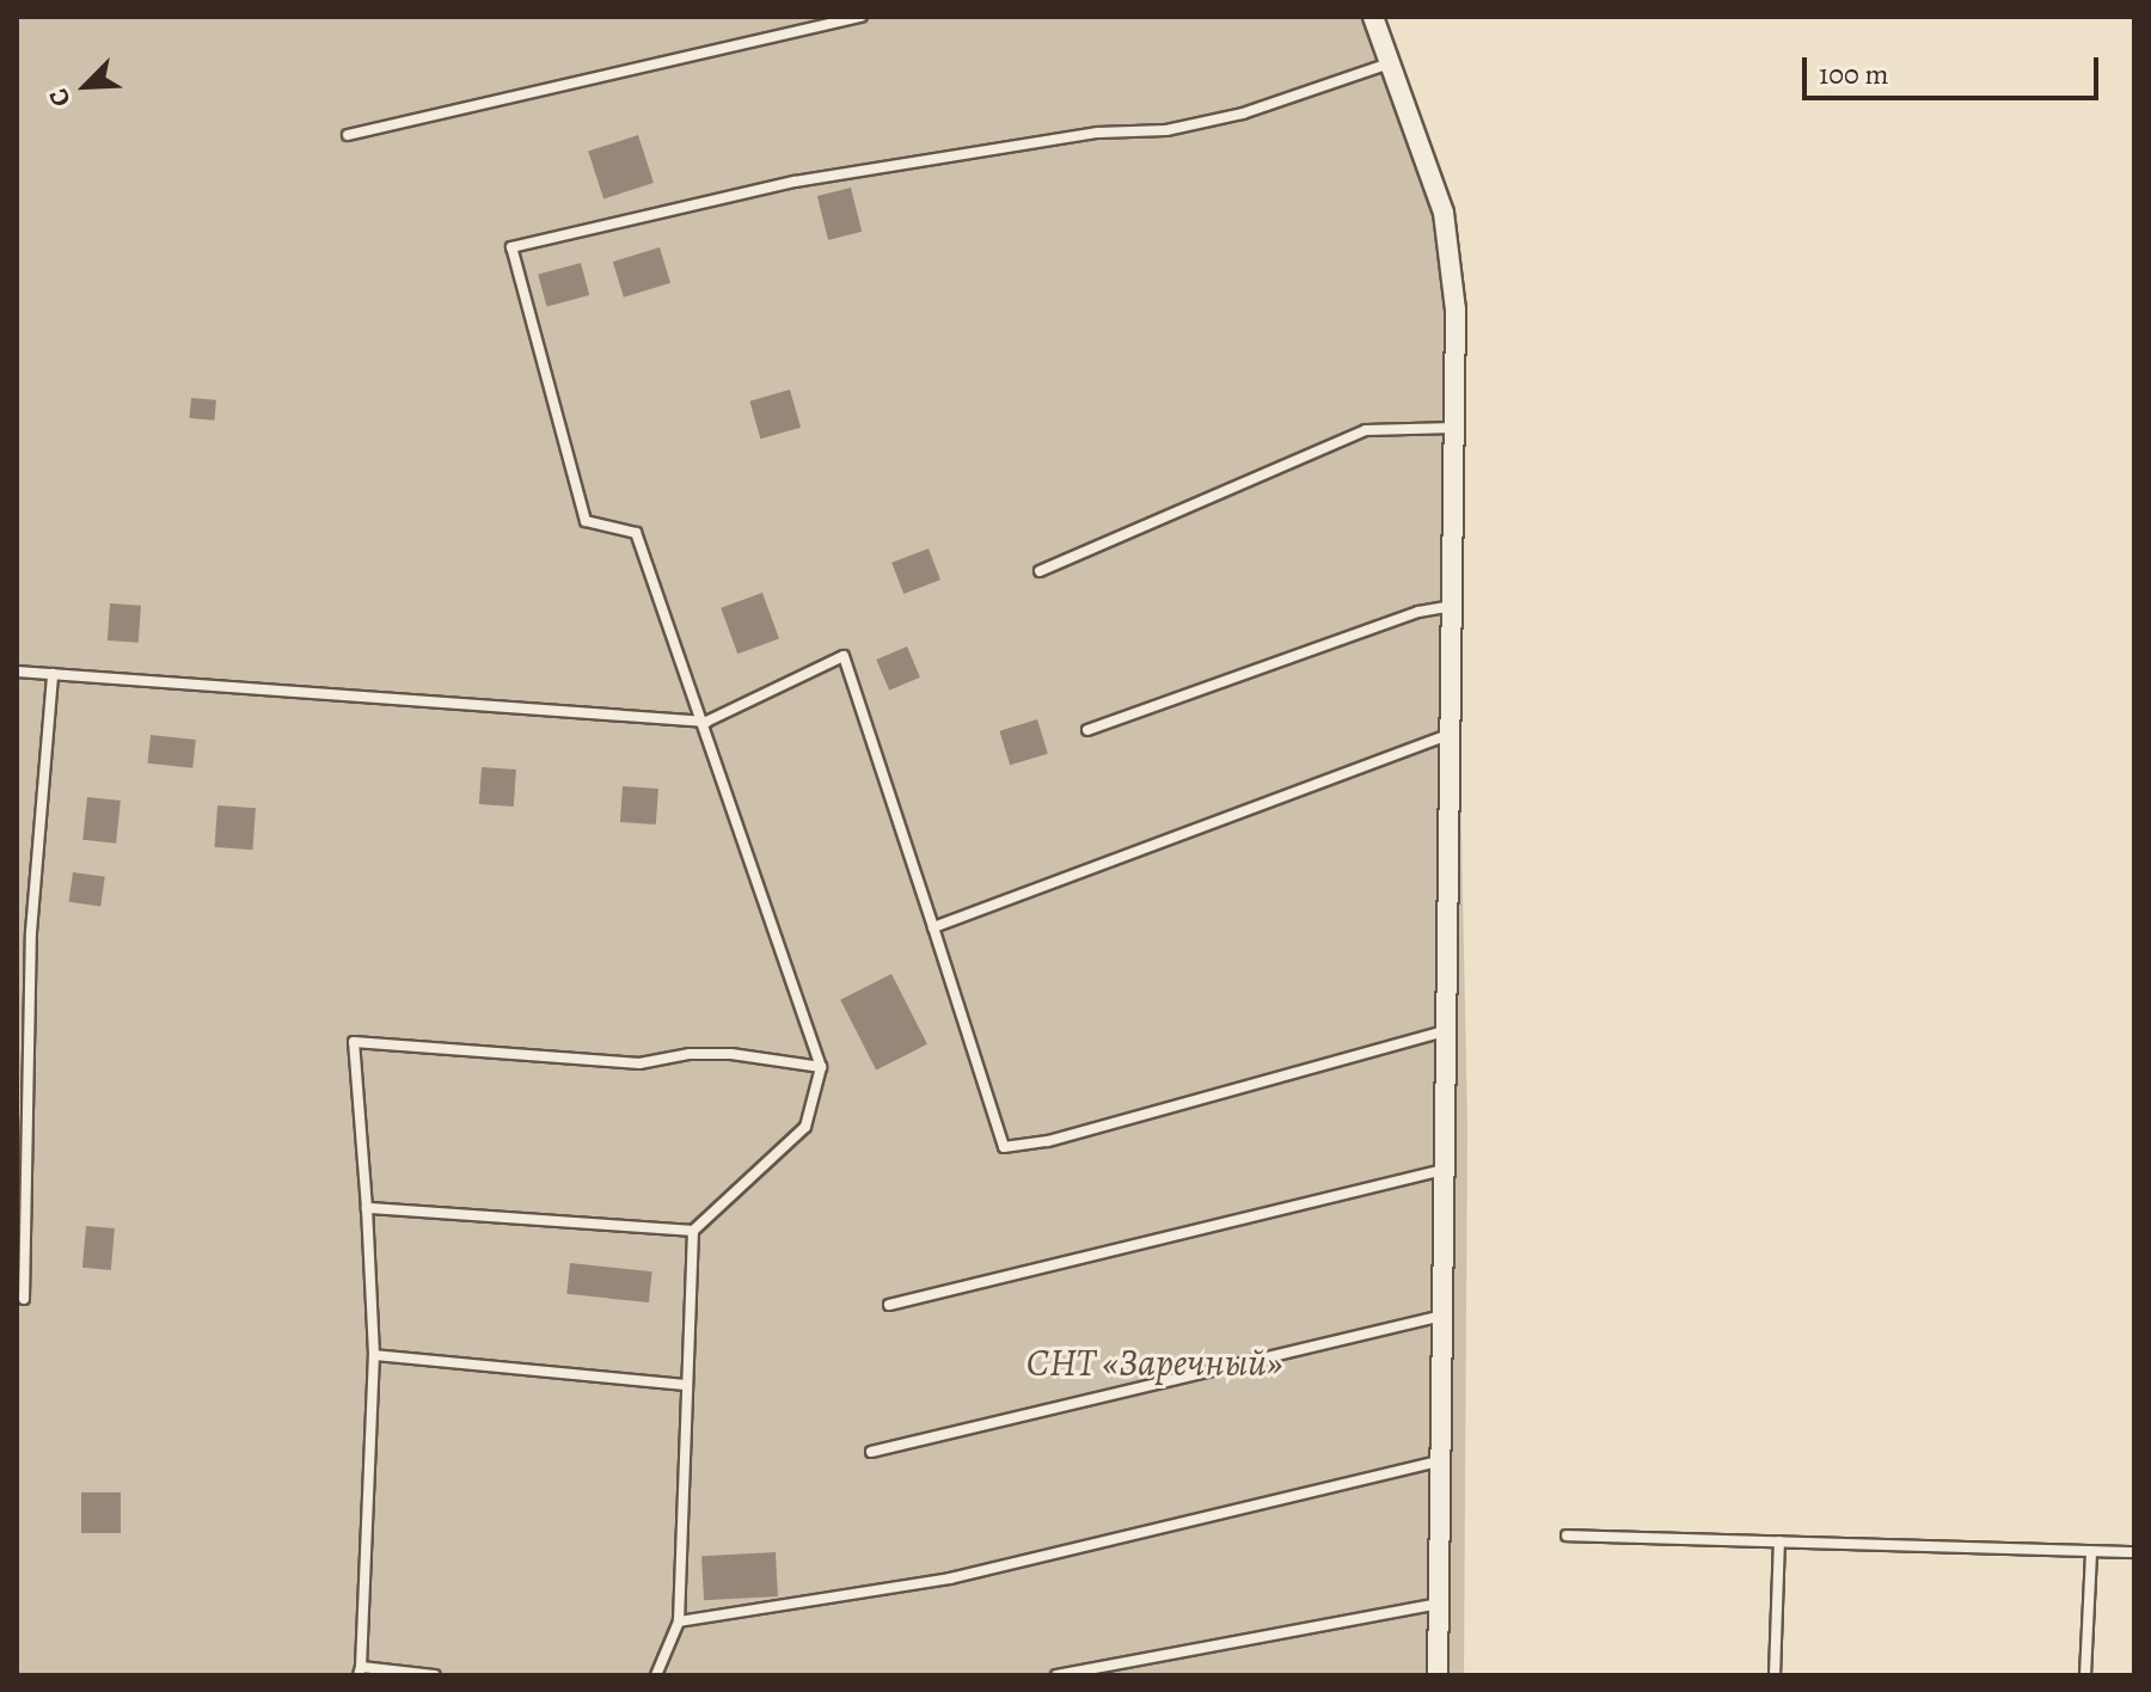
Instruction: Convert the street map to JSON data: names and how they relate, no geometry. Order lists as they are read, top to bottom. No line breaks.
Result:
{"parks":["СНТ «Заречный»"],"scale_bar":"100 m","north":"bottom left"}
